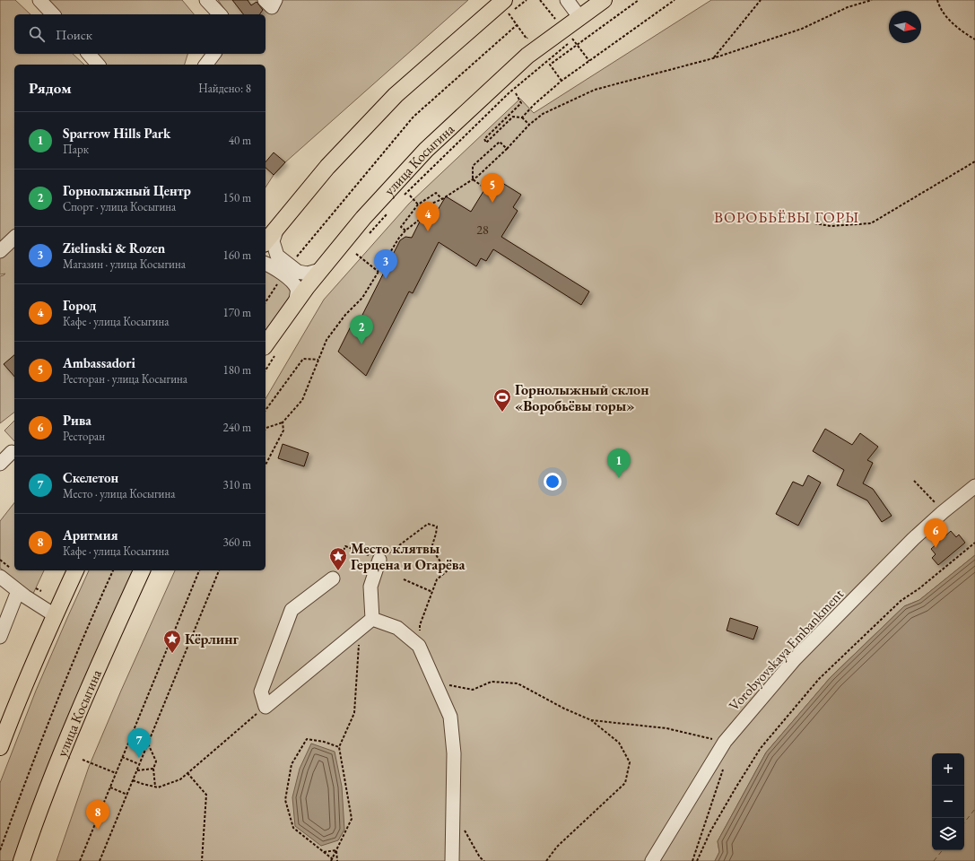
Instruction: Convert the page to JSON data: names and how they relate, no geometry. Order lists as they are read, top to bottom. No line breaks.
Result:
{"streets":{"main road":["улица Косыгина"],"street":["Vorobyovskaya Embankment"]},"districts":["ВОРОБЬЁВЫ ГОРЫ"],"places":{"sports":["Горнолыжный склон «Воробьёвы горы»"],"place":["Место клятвы Герцена и Огарёва","Кёрлинг"]},"house_numbers":["28"],"north":"right","page":{"search":"Поиск","heading":["Рядом","Найдено: 8"],"list":[{"mark":"1","name":"Sparrow Hills Park","note":"Парк","value":"40 m"},{"mark":"2","name":"Горнолыжный Центр","note":"Спорт · улица Косыгина","value":"150 m"},{"mark":"3","name":"Zielinski & Rozen","note":"Магазин · улица Косыгина","value":"160 m"},{"mark":"4","name":"Город","note":"Кафе · улица Косыгина","value":"170 m"},{"mark":"5","name":"Ambassadori","note":"Ресторан · улица Косыгина","value":"180 m"},{"mark":"6","name":"Рива","note":"Ресторан","value":"240 m"},{"mark":"7","name":"Скелетон","note":"Место · улица Косыгина","value":"310 m"},{"mark":"8","name":"Аритмия","note":"Кафе · улица Косыгина","value":"360 m"}],"pins":["5","4","3","2","1","6","7","8"],"map_buttons":["+","−"]}}
